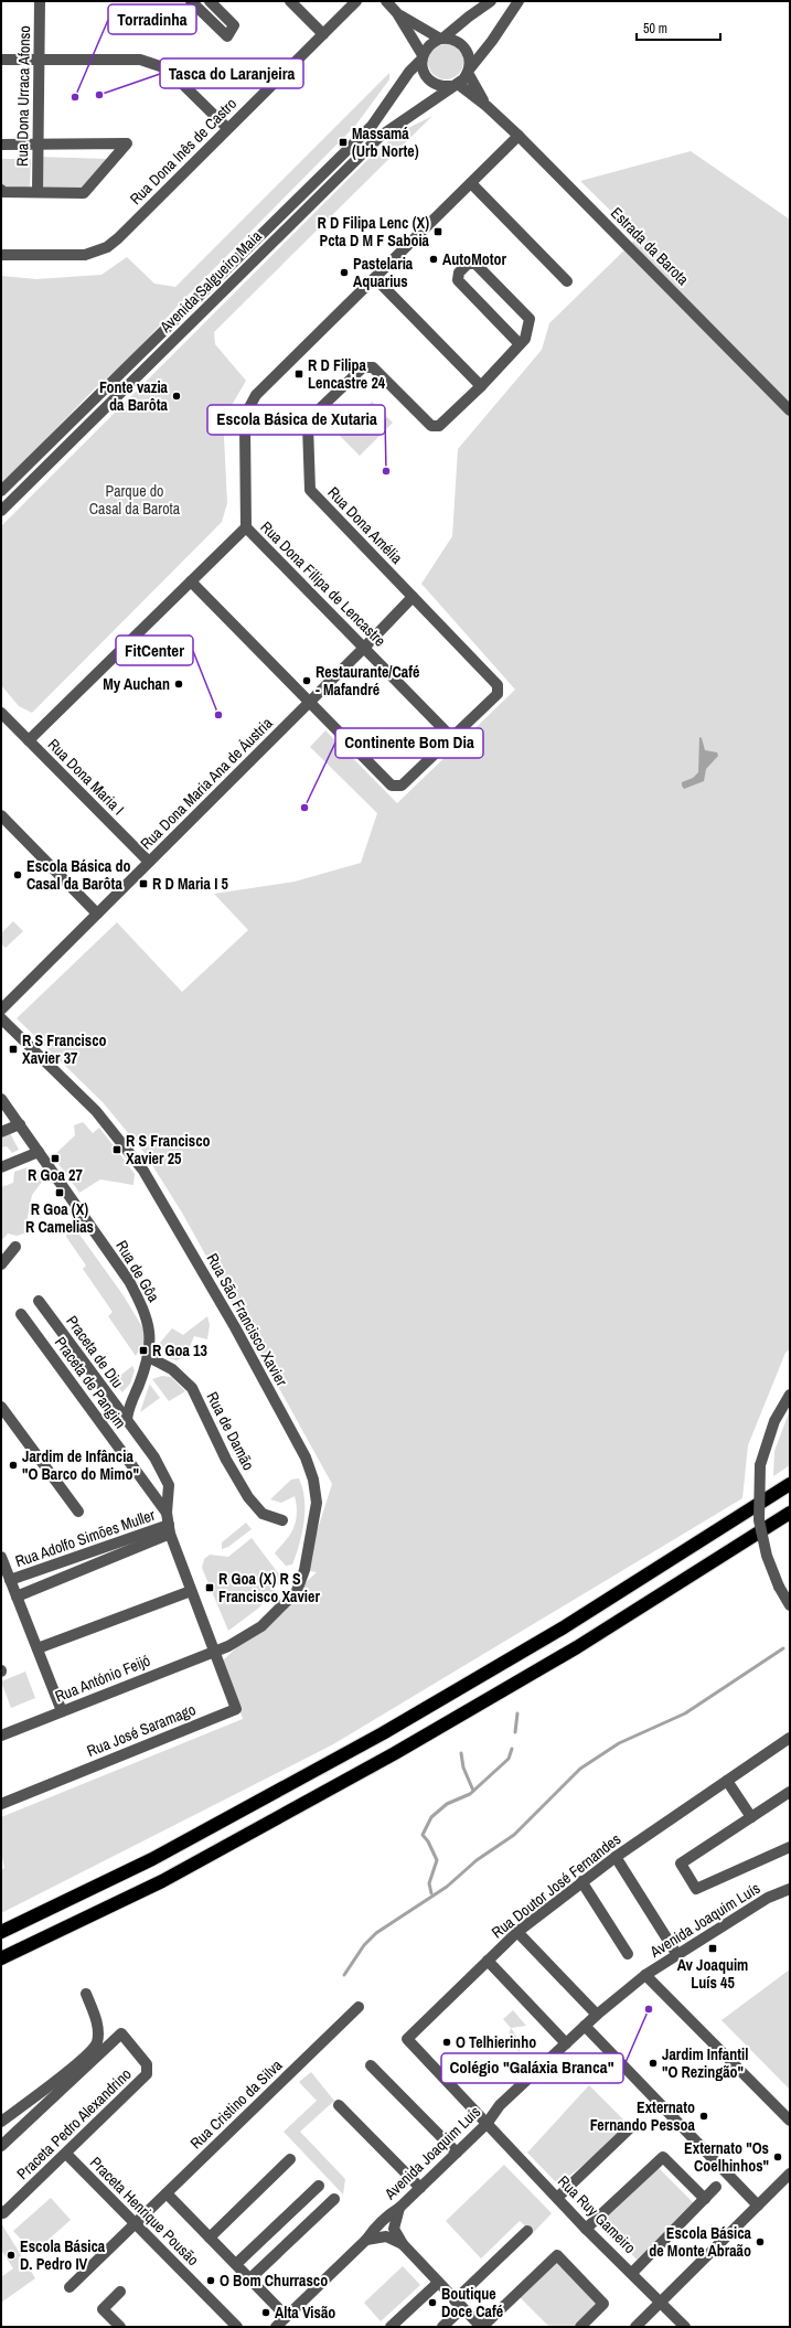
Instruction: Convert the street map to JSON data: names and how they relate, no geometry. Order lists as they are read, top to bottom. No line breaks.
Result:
{"streets":{"street":["Rua Dona Urraca Afonso","Rua Dona Inês de Castro","Estrada da Barota","Avenida Salgueiro Maia","Rua Dona Amélia","Rua Dona Filipa de Lencastre","Rua Dona Maria I","Rua Dona Maria Ana de Áustria","Rua de Gôa","Rua São Francisco Xavier","Praceta de Diu","Praceta de Pangim","Rua de Damão","Rua Adolfo Simões Muller","Rua António Feijó","Rua José Saramago","Rua Doutor José Fernandes","Avenida Joaquim Luís","Rua Cristino da Silva","Praceta Pedro Alexandrino","Praceta Henrique Pousão","Rua Ruy Gameiro"]},"crossings":[["Estrada da Barota","Avenida Salgueiro Maia"],["Estrada da Barota","Rua Dona Filipa de Lencastre"],["Rua Dona Amélia","Rua Dona Filipa de Lencastre"],["Rua Dona Amélia","Rua Dona Maria Ana de Áustria"],["Rua Dona Filipa de Lencastre","Rua Dona Maria Ana de Áustria"],["Rua Dona Maria I","Rua Dona Maria Ana de Áustria"],["Rua de Gôa","Praceta de Diu"],["Rua de Gôa","Rua de Damão"],["Rua São Francisco Xavier","Rua António Feijó"],["Rua São Francisco Xavier","Rua José Saramago"],["Rua António Feijó","Rua José Saramago"],["Rua Doutor José Fernandes","Avenida Joaquim Luís"],["Rua Doutor José Fernandes","Rua Ruy Gameiro"],["Avenida Joaquim Luís","Rua Ruy Gameiro"],["Rua Cristino da Silva","Praceta Henrique Pousão"],["Praceta Pedro Alexandrino","Praceta Henrique Pousão"]],"parks":["Parque do Casal da Barota"],"places":{"other":["Tasca do Laranjeira","Torradinha","AutoMotor","Pastelaria Aquarius","Fonte vazia da Barôta","Escola Básica de Xutaria","Restaurante/Café - Mafandré","My Auchan","FitCenter","Continente Bom Dia","Escola Básica do Casal da Barôta","Jardim de Infância \"O Barco do Mimo\"","Colégio \"Galáxia Branca\"","O Telhierinho","Jardim Infantil \"O Rezingão\"","Externato Fernando Pessoa","Externato \"Os Coelhinhos\"","Escola Básica de Monte Abraão","Escola Básica D. Pedro IV","O Bom Churrasco","Boutique Doce Café","Alta Visão"],"transit":["Massamá (Urb Norte)","R D Filipa Lenc (X) Pcta D M F Saboia","R D Filipa Lencastre 24","R D Maria I 5","R S Francisco Xavier 37","R S Francisco Xavier 25","R Goa 27","R Goa (X) R Camelias","R Goa 13","R Goa (X) R S Francisco Xavier","Av Joaquim Luís 45"]},"scale_bar":"50 m"}
